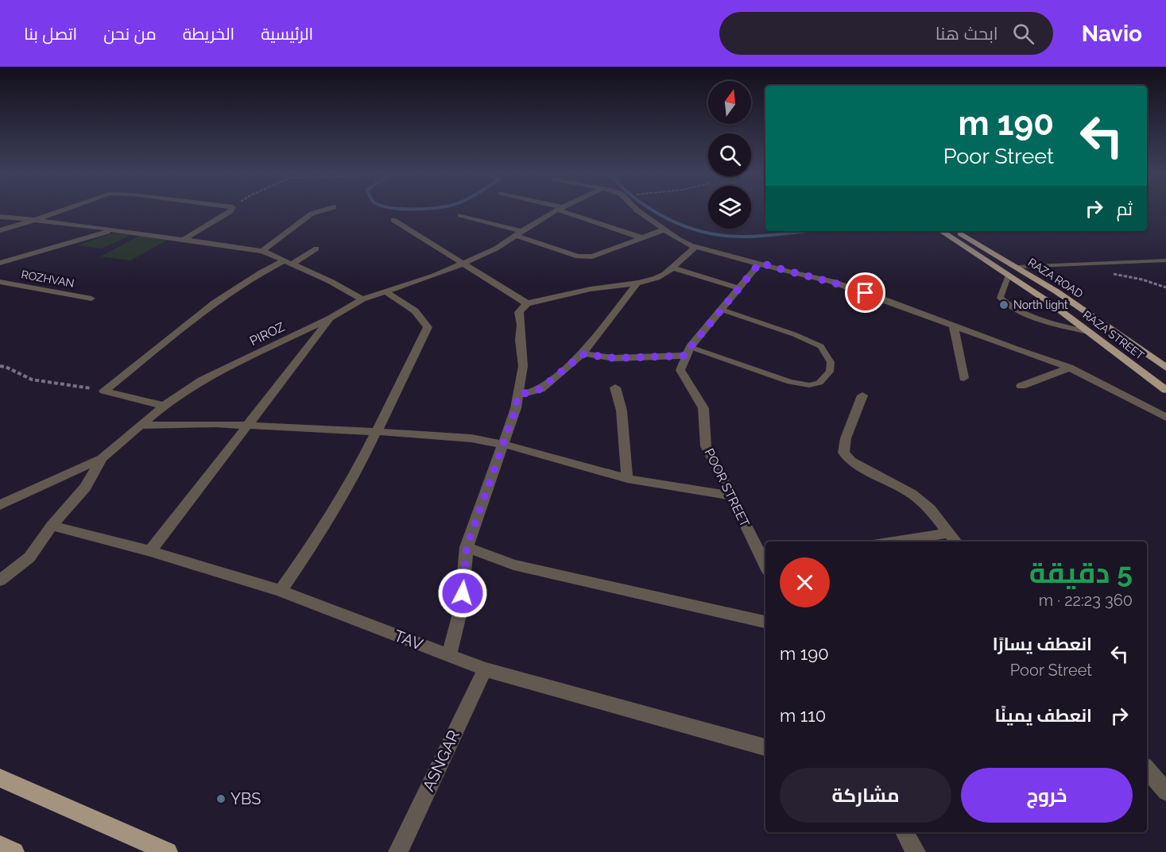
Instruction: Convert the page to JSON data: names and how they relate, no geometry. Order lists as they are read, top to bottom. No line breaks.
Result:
{"streets":{"main road":["RAZA ROAD","RAZA STREET"],"street":["ROZHVAN","PIROZ","POOR STREET","TAV","ASNGAR"]},"crossings":[["RAZA ROAD","RAZA STREET"],["PIROZ","TAV"],["TAV","ASNGAR"]],"places":["North light","YBS"],"north":"top","page":{"header":"Navio","search":"ابحث هنا","nav":["الرئيسية","الخريطة","من نحن","اتصل بنا"],"turn":["190 m","Poor Street"],"then":"ثم","heading":["5 دقيقة","360 m · 22:23"],"list":[{"name":"انعطف يسارًا","note":"Poor Street","value":"190 m"},{"name":"انعطف يمينًا","value":"110 m"}],"buttons":["خروج","مشاركة"]}}
